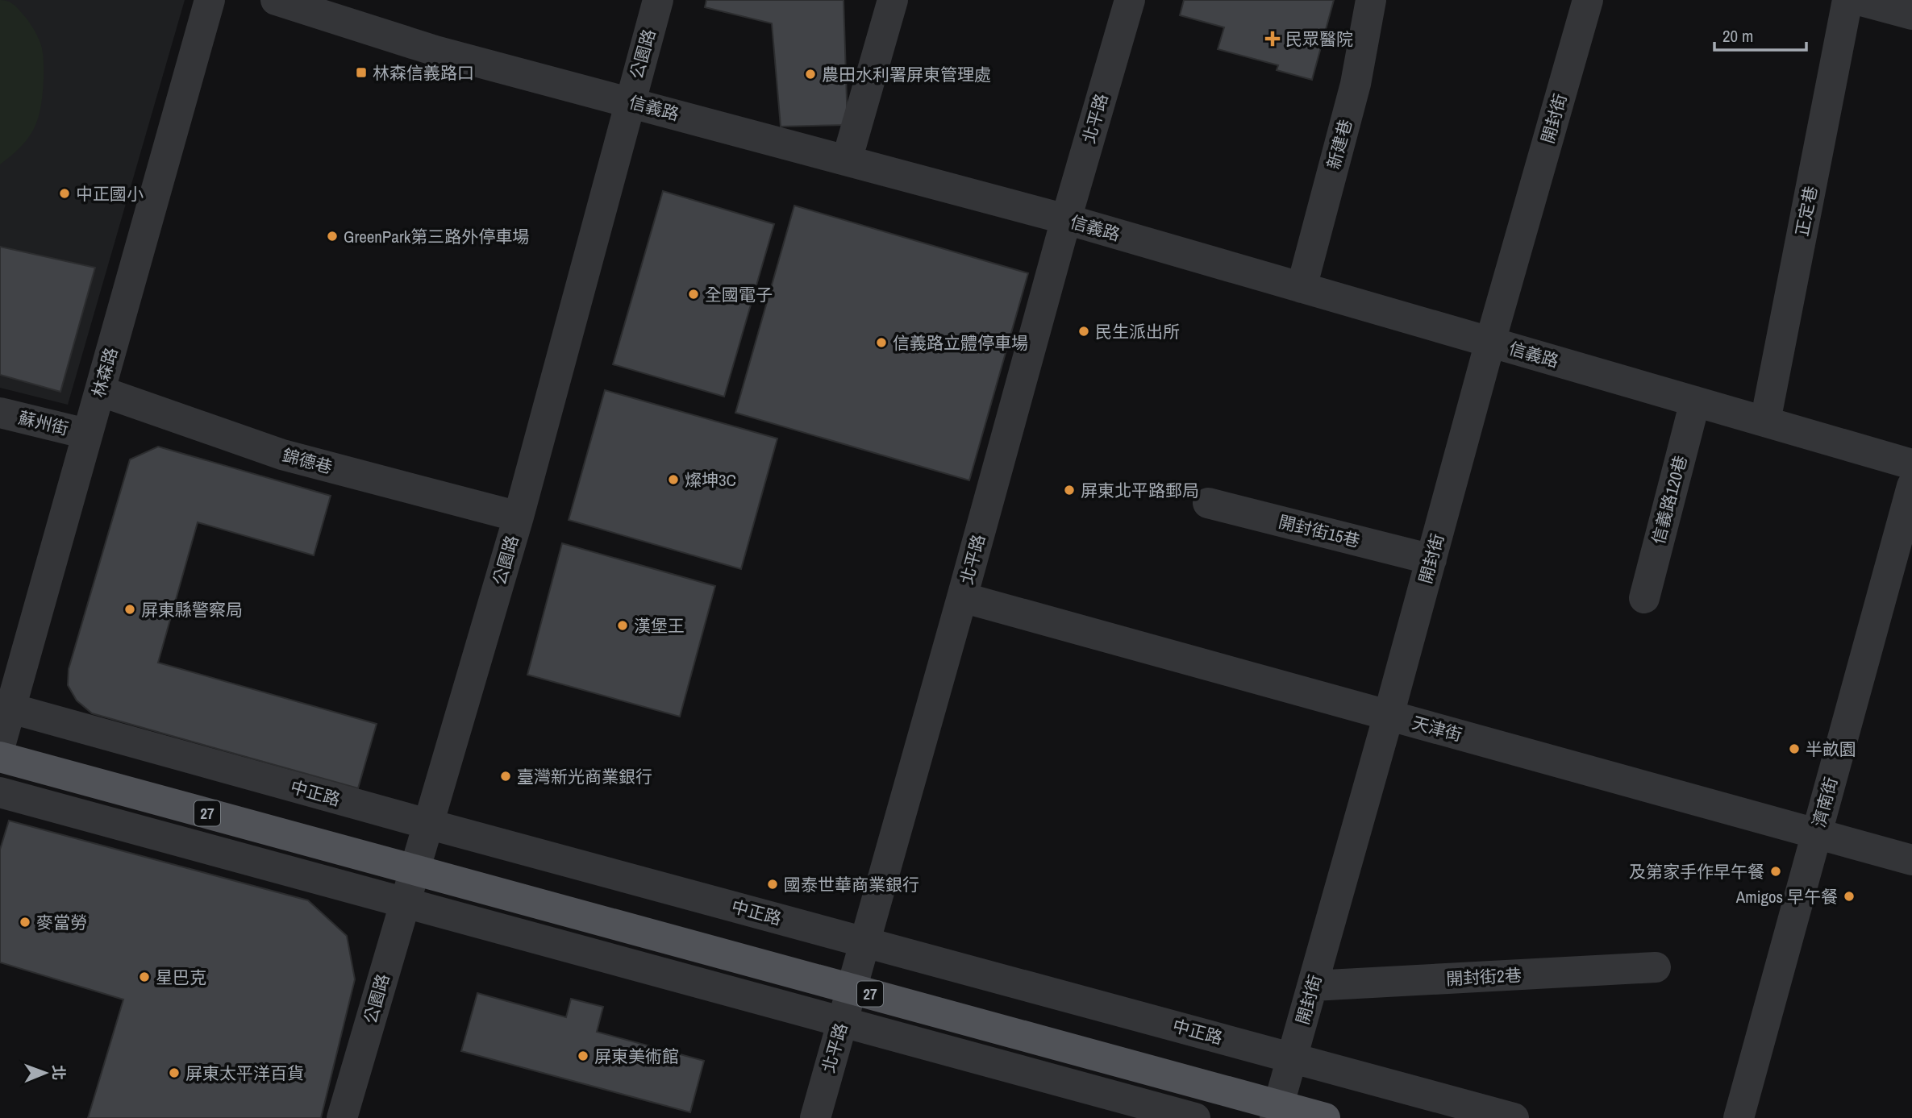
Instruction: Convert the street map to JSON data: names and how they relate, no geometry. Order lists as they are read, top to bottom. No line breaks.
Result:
{"streets":{"main road":["27"],"street":["公園路","信義路","北平路","開封街","新建巷","正定巷","林森路","蘇州街","錦德巷","信義路120巷","開封街15巷","天津街","中正路","濟南街","開封街2巷"]},"crossings":[["公園路","信義路"],["公園路","錦德巷"],["公園路","中正路"],["公園路","27"],["信義路","北平路"],["信義路","開封街"],["信義路","新建巷"],["信義路","正定巷"],["信義路","信義路120巷"],["北平路","天津街"],["北平路","中正路"],["北平路","27"],["開封街","開封街15巷"],["開封街","天津街"],["開封街","中正路"],["開封街","27"],["開封街","開封街2巷"],["林森路","蘇州街"],["林森路","錦德巷"],["林森路","中正路"],["天津街","濟南街"]],"places":{"health":["民眾醫院"],"transit":["林森信義路口"],"other":["農田水利署屏東管理處","中正國小","GreenPark第三路外停車場","全國電子","民生派出所","信義路立體停車場","燦坤3C","屏東北平路郵局","屏東縣警察局","漢堡王","半畝園","臺灣新光商業銀行","及第家手作早午餐","國泰世華商業銀行","Amigos 早午餐","麥當勞","星巴克","屏東美術館","屏東太平洋百貨"]},"scale_bar":"20 m","north":"right"}
